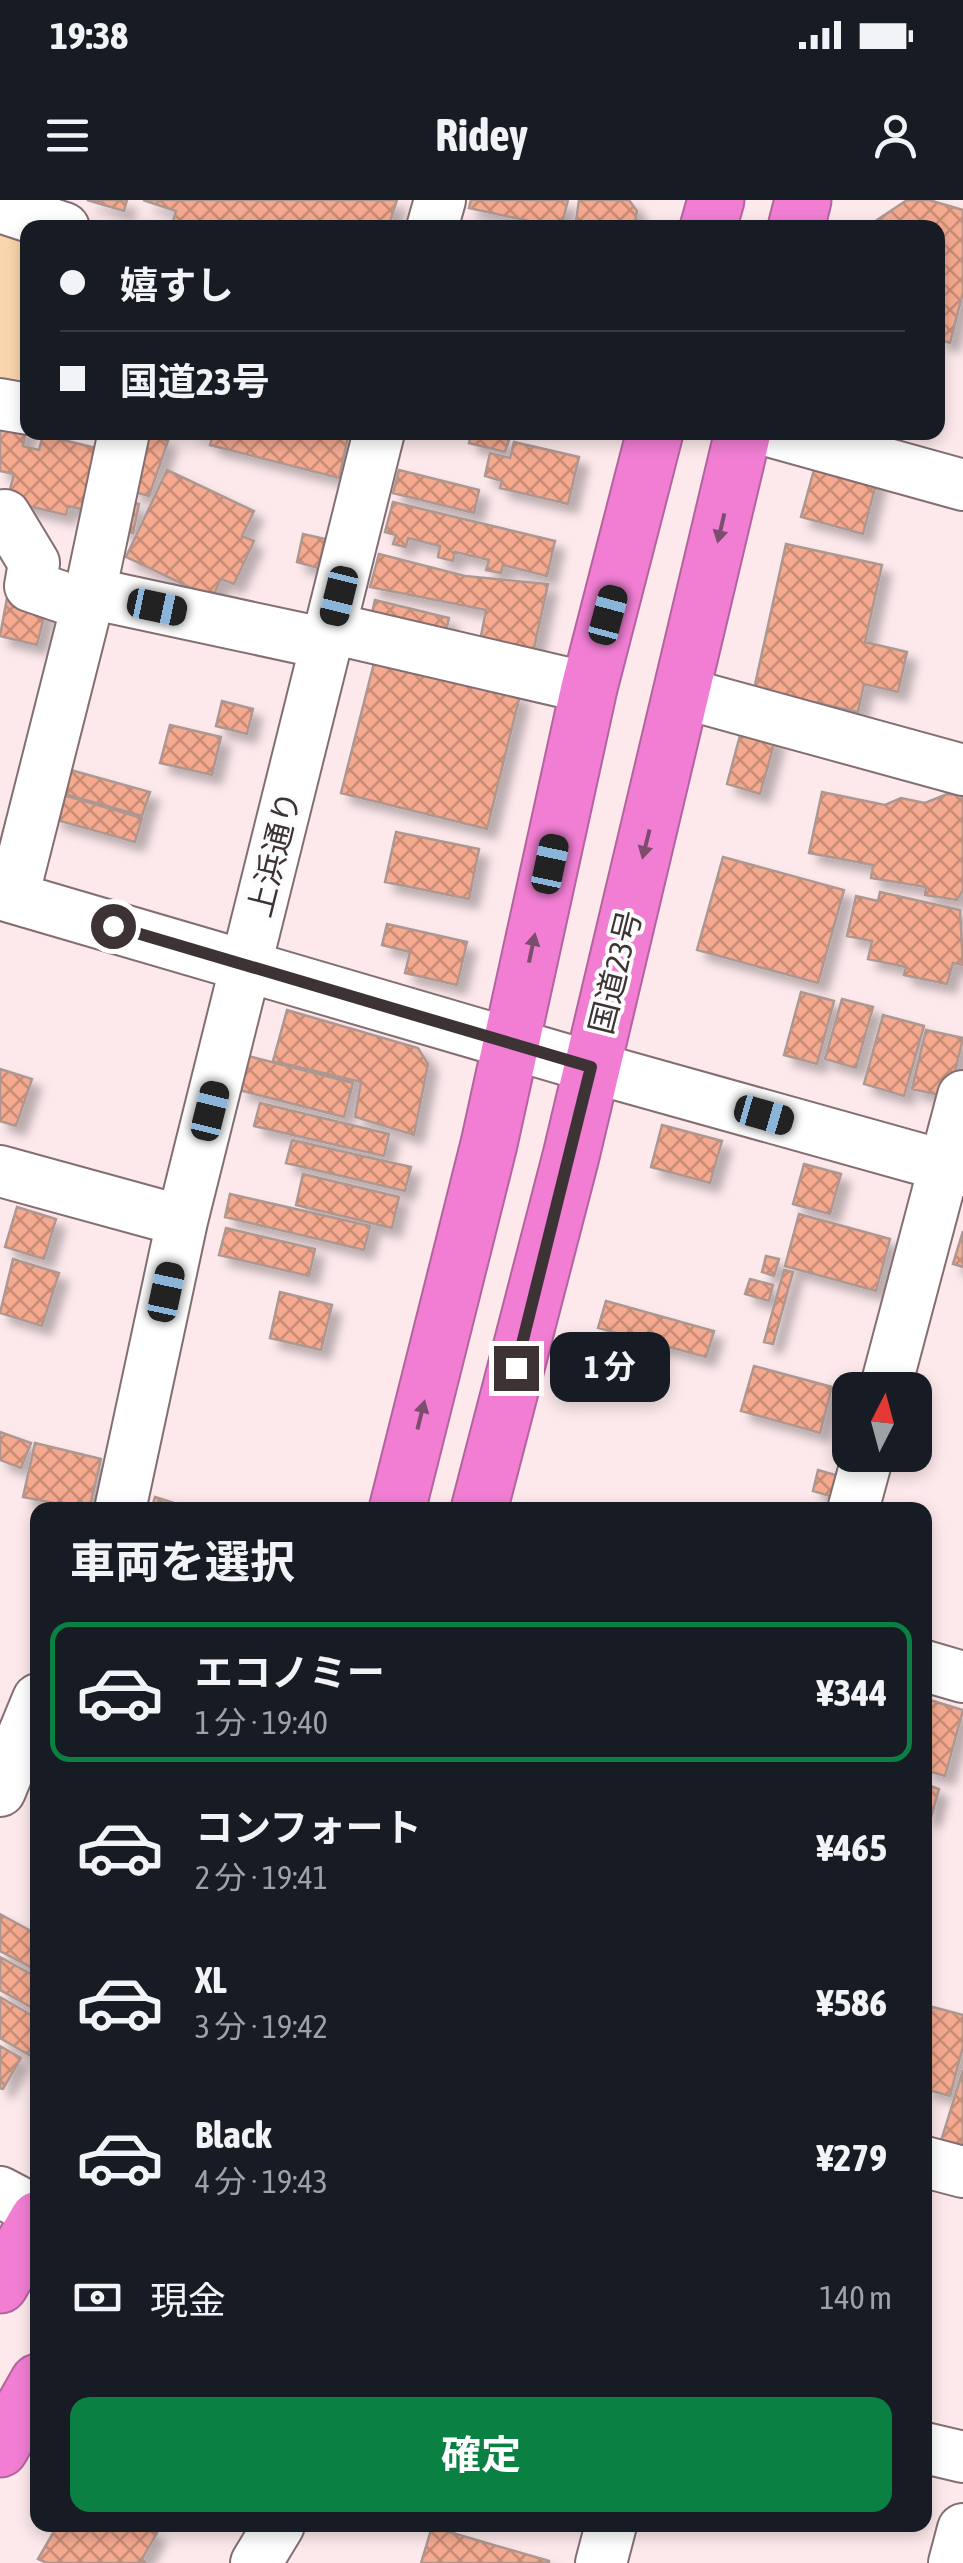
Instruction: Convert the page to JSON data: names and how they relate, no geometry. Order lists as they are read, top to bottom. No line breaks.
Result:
{"streets":{"highway":["国道23号"],"street":["上浜通り"]},"north":"top","page":{"status":"19:38","header":"Ridey","banner":["嬉すし","国道23号"],"bubble":"1 分","heading":"車両を選択","list":[{"name":"エコノミー","note":"1 分 · 19:40","value":"¥344"},{"name":"コンフォート","note":"2 分 · 19:41","value":"¥465"},{"name":"XL","note":"3 分 · 19:42","value":"¥586"},{"name":"Black","note":"4 分 · 19:43","value":"¥279"}],"pay":["現金","140 m"],"buttons":"確定"}}
